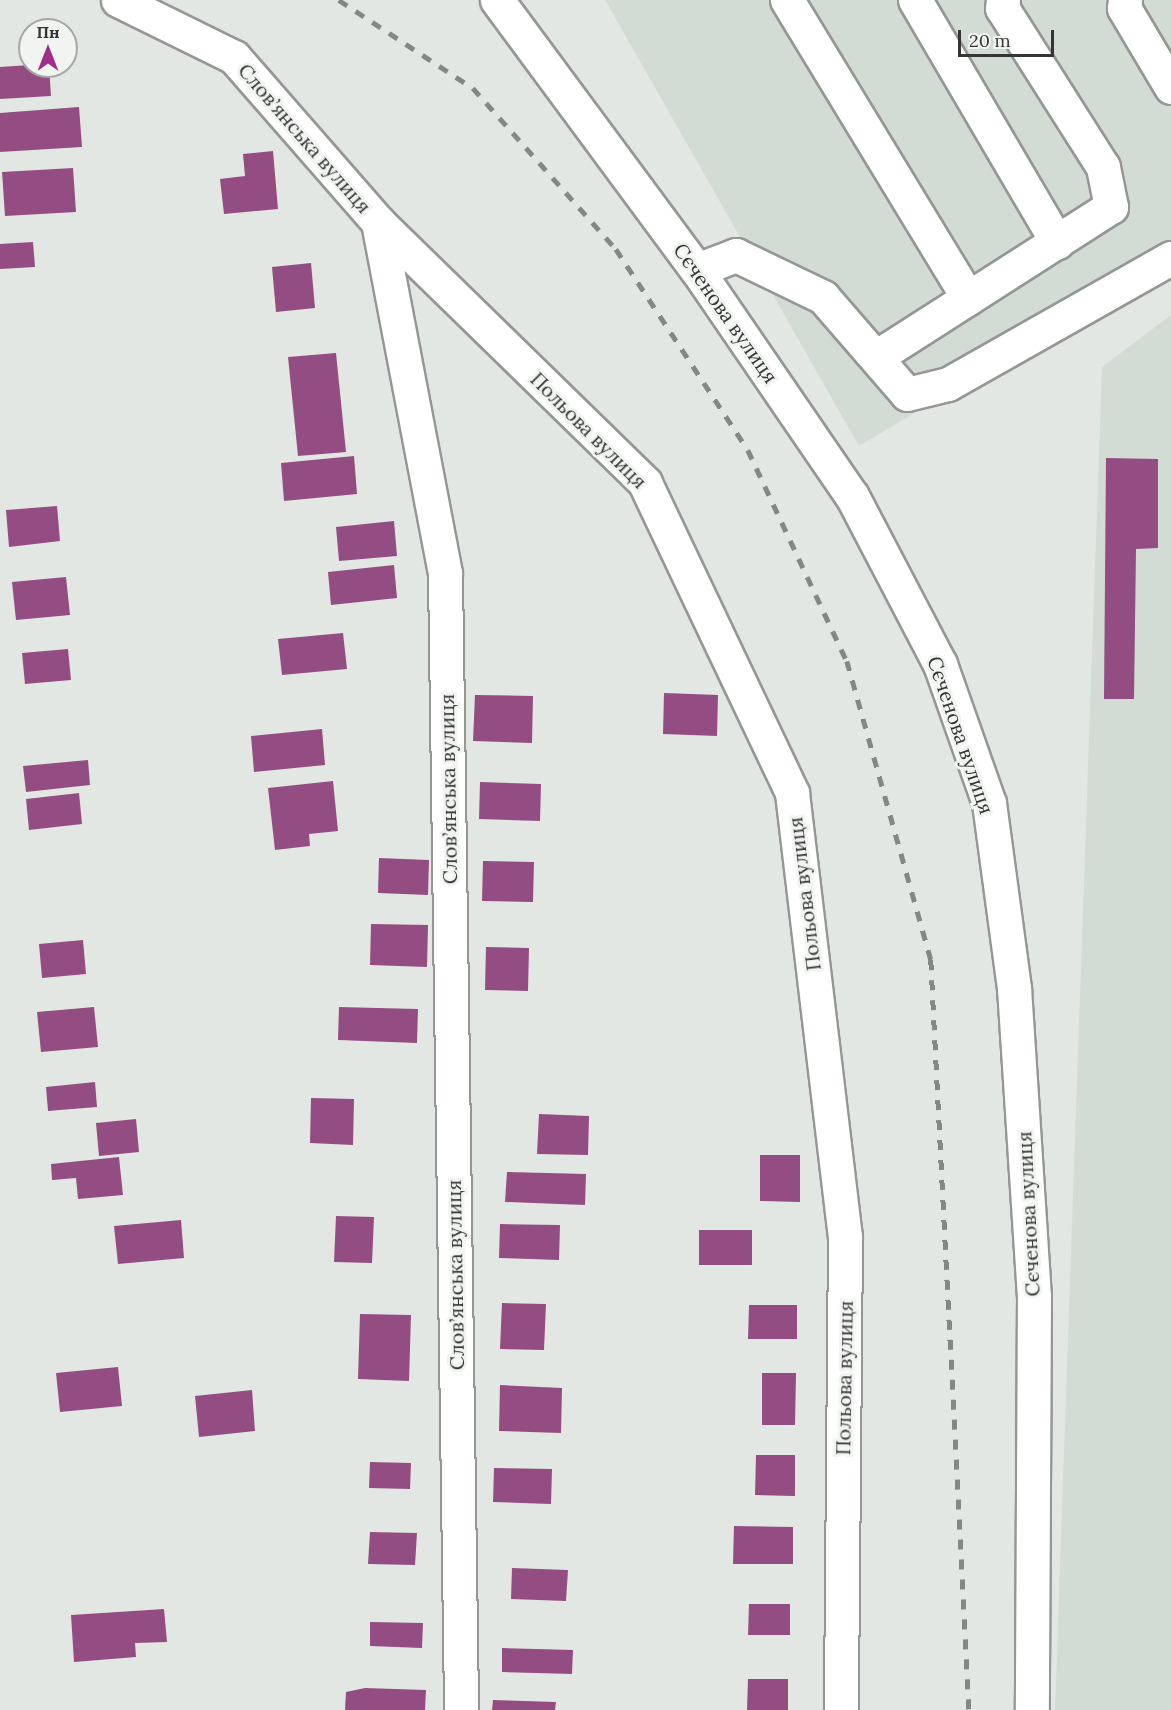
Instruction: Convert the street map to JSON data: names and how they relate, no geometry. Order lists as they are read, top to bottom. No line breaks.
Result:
{"streets":{"street":["Слов’янська вулиця","Сєченова вулиця","Польова вулиця"]},"crossings":[["Слов’янська вулиця","Польова вулиця"]],"scale_bar":"20 m","north":"top"}
